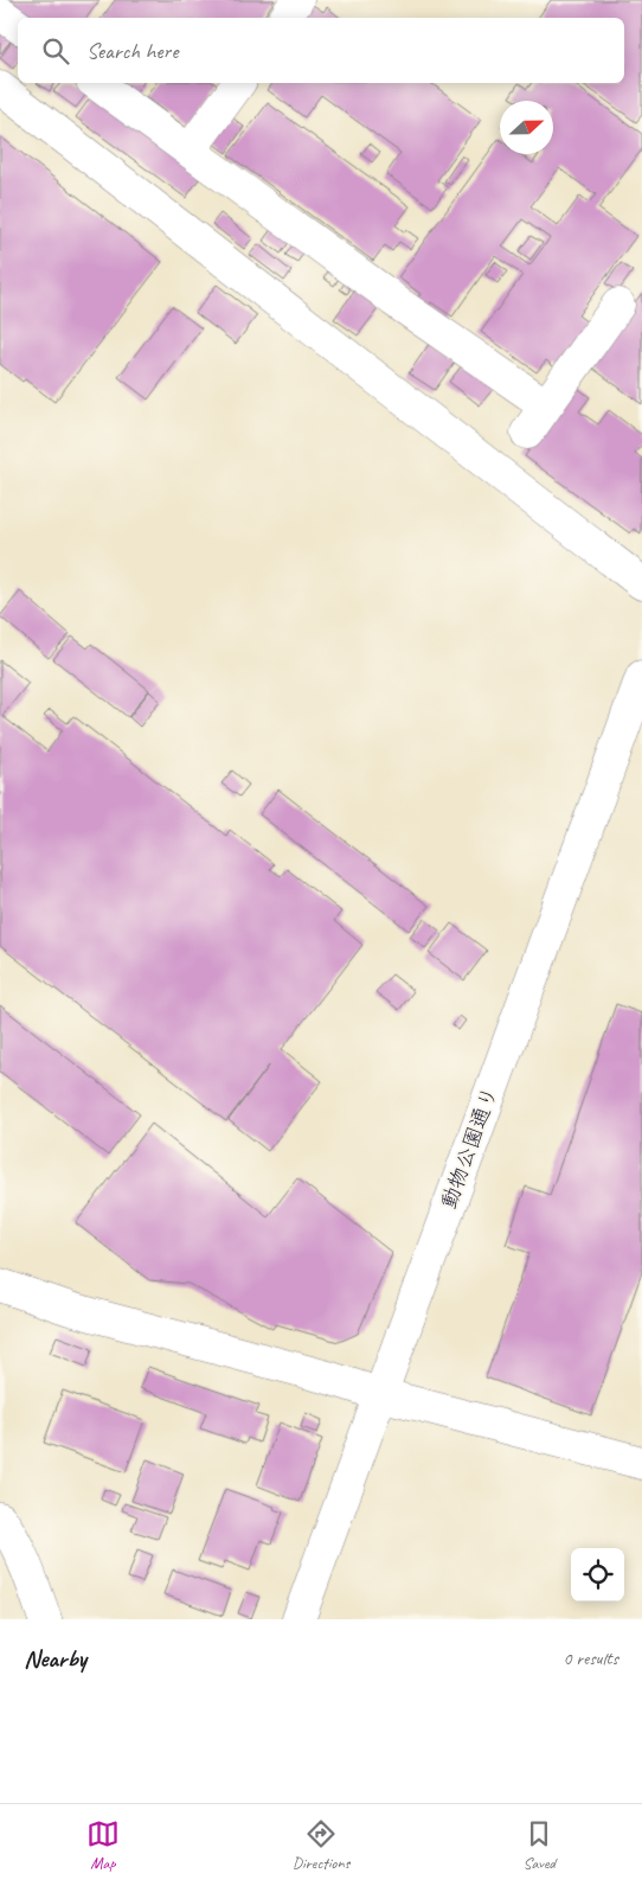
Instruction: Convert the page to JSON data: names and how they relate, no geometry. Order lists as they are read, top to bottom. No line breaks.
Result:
{"streets":{"street":["動物公園通り"]},"north":"right","page":{"search":"Search here","heading":["Nearby","0 results"],"nav":["Map","Directions","Saved"]}}
